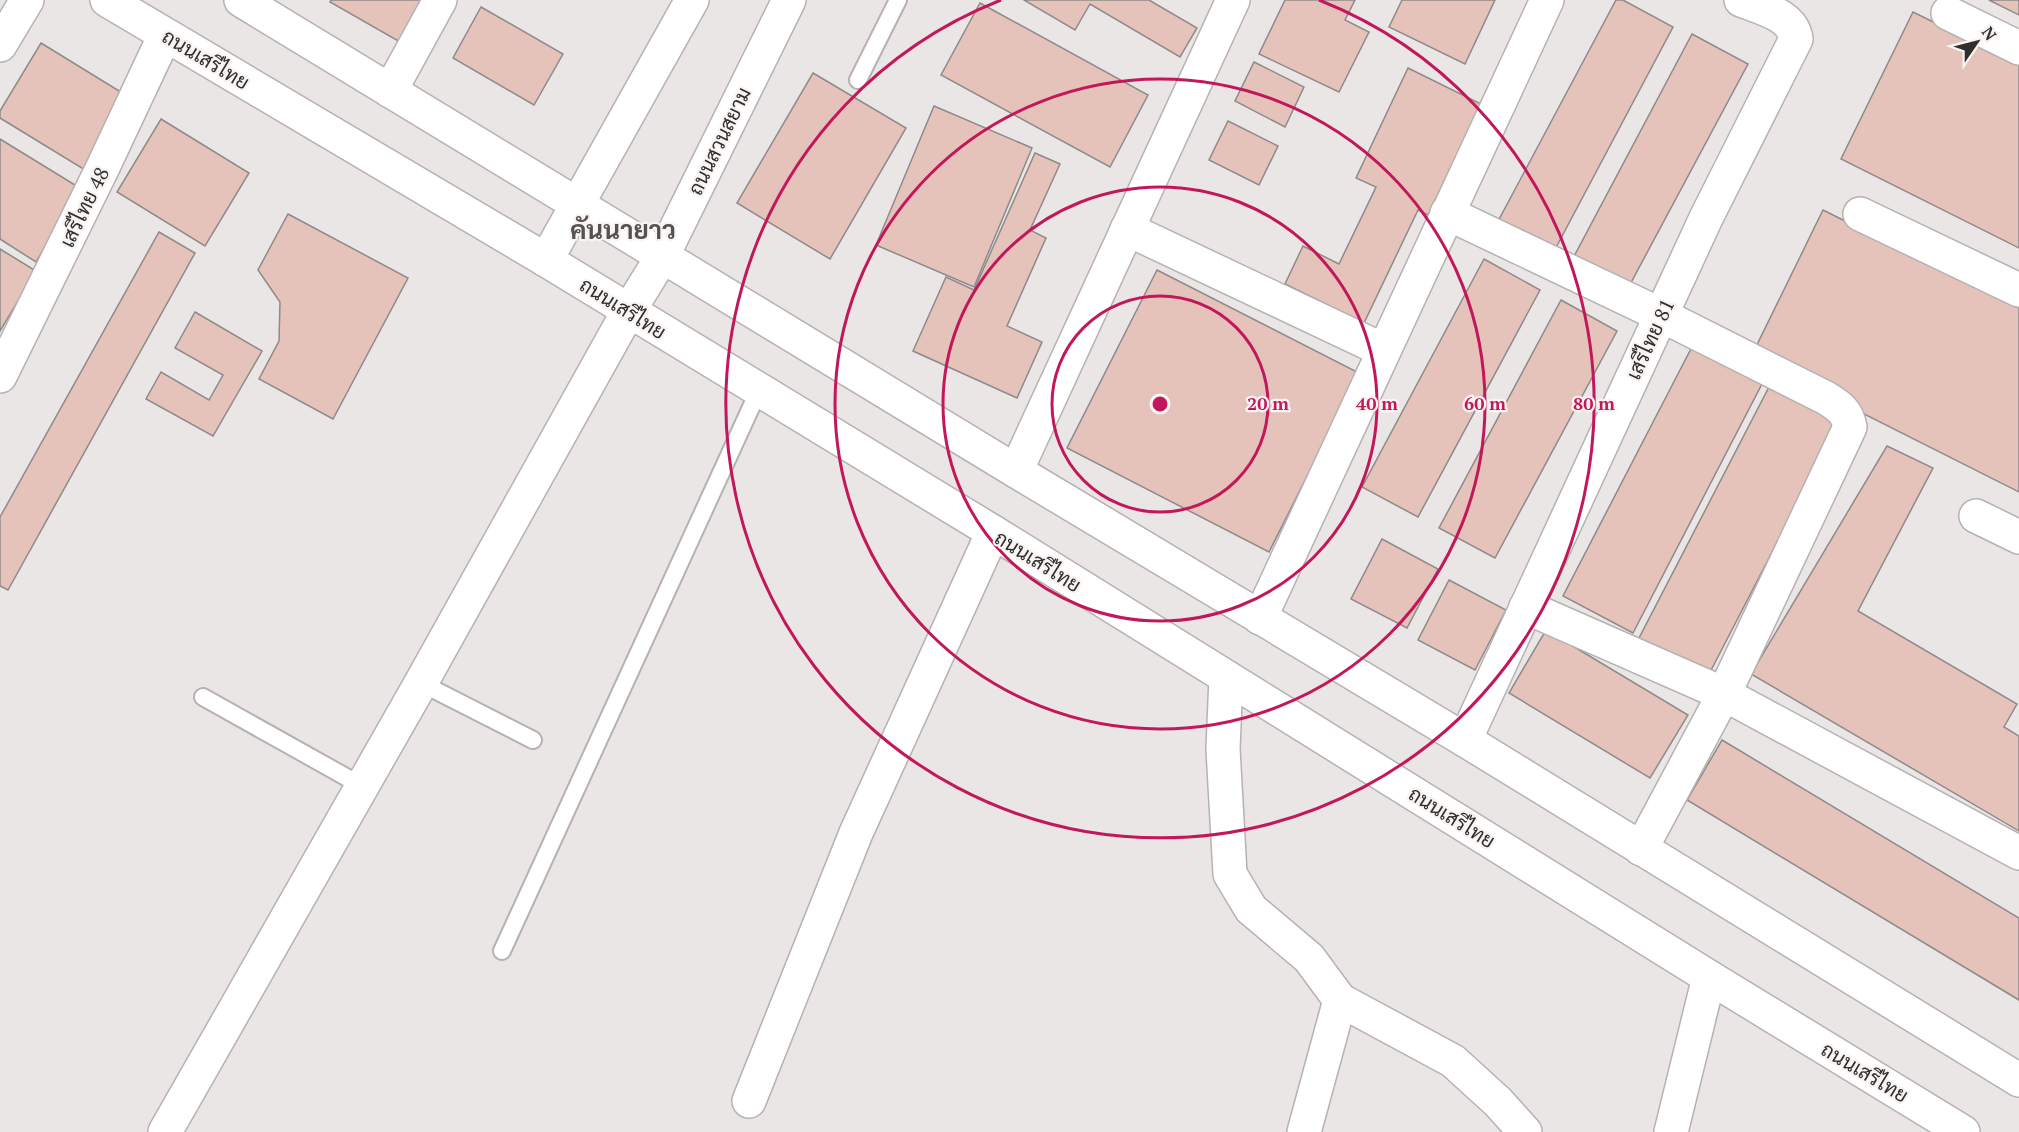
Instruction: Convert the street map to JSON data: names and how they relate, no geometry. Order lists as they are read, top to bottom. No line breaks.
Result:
{"streets":{"street":["ถนนเสรีไทย","ถนนสวนสยาม","เสรีไทย 48","เสรีไทย 81"]},"crossings":[["ถนนเสรีไทย","ถนนสวนสยาม"],["ถนนเสรีไทย","เสรีไทย 48"]],"districts":["คันนายาว"],"north":"top right","rings":["20 m","40 m","60 m","80 m"]}
